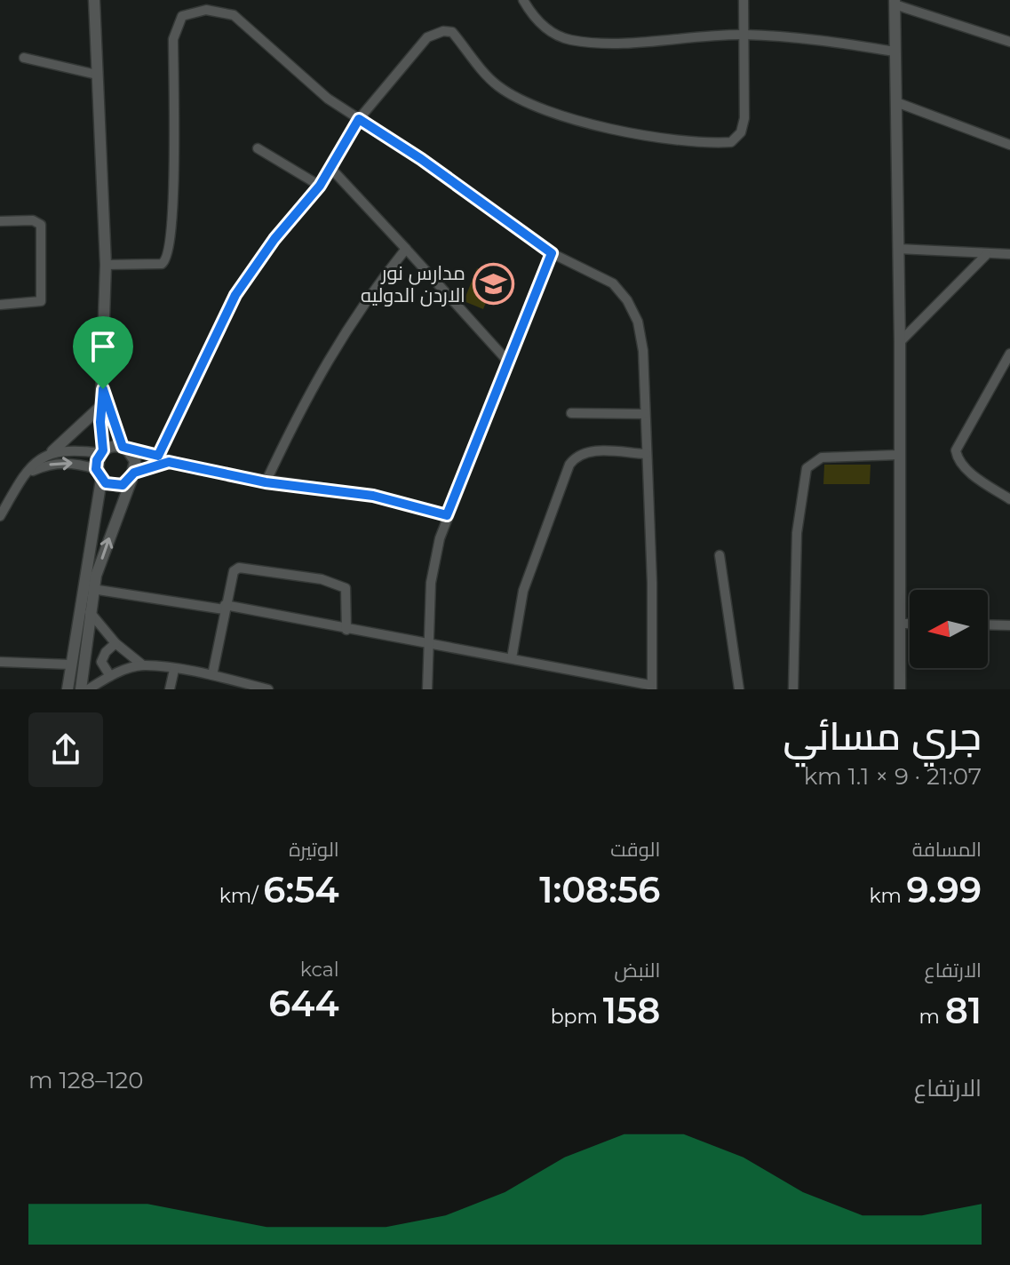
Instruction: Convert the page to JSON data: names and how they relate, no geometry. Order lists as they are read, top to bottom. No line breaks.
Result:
{"places":{"school or university":["مدارس نور الاردن الدوليه"]},"north":"left","page":{"heading":["جري مسائي","21:07 · 9 × 1.1 km"],"stats":[["المسافة","9.99 km"],["الوقت","1:08:56"],["الوتيرة","6:54 /km"],["الارتفاع","81 m"],["النبض","158 bpm"],["kcal","644"]],"chart":["الارتفاع","120–128 m"]}}
